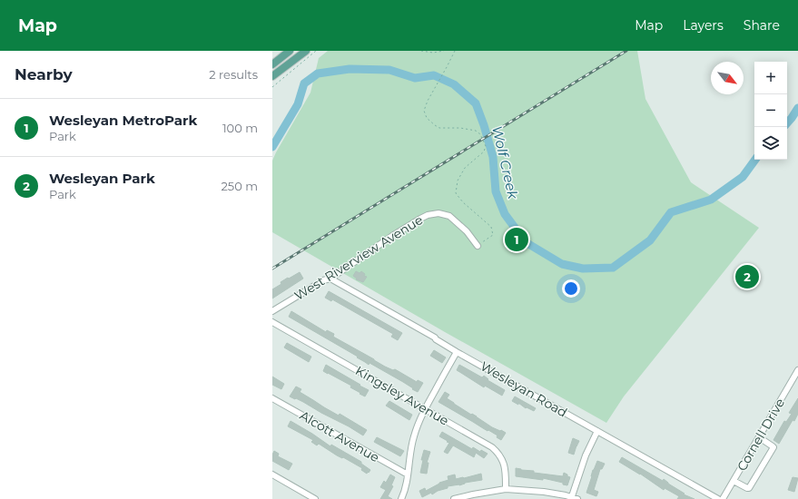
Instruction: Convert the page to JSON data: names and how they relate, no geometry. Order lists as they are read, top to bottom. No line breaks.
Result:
{"streets":{"street":["West Riverview Avenue","Wesleyan Road","Kingsley Avenue","Cornell Drive","Alcott Avenue"]},"crossings":[["West Riverview Avenue","Wesleyan Road"]],"water":["Wolf Creek"],"north":"bottom right","page":{"header":"Map","nav":["Map","Layers","Share"],"heading":["Nearby","2 results"],"map_buttons":["+","−"],"list":[{"mark":"1","name":"Wesleyan MetroPark","note":"Park","value":"100 m"},{"mark":"2","name":"Wesleyan Park","note":"Park","value":"250 m"}],"pins":["1","2"]}}
